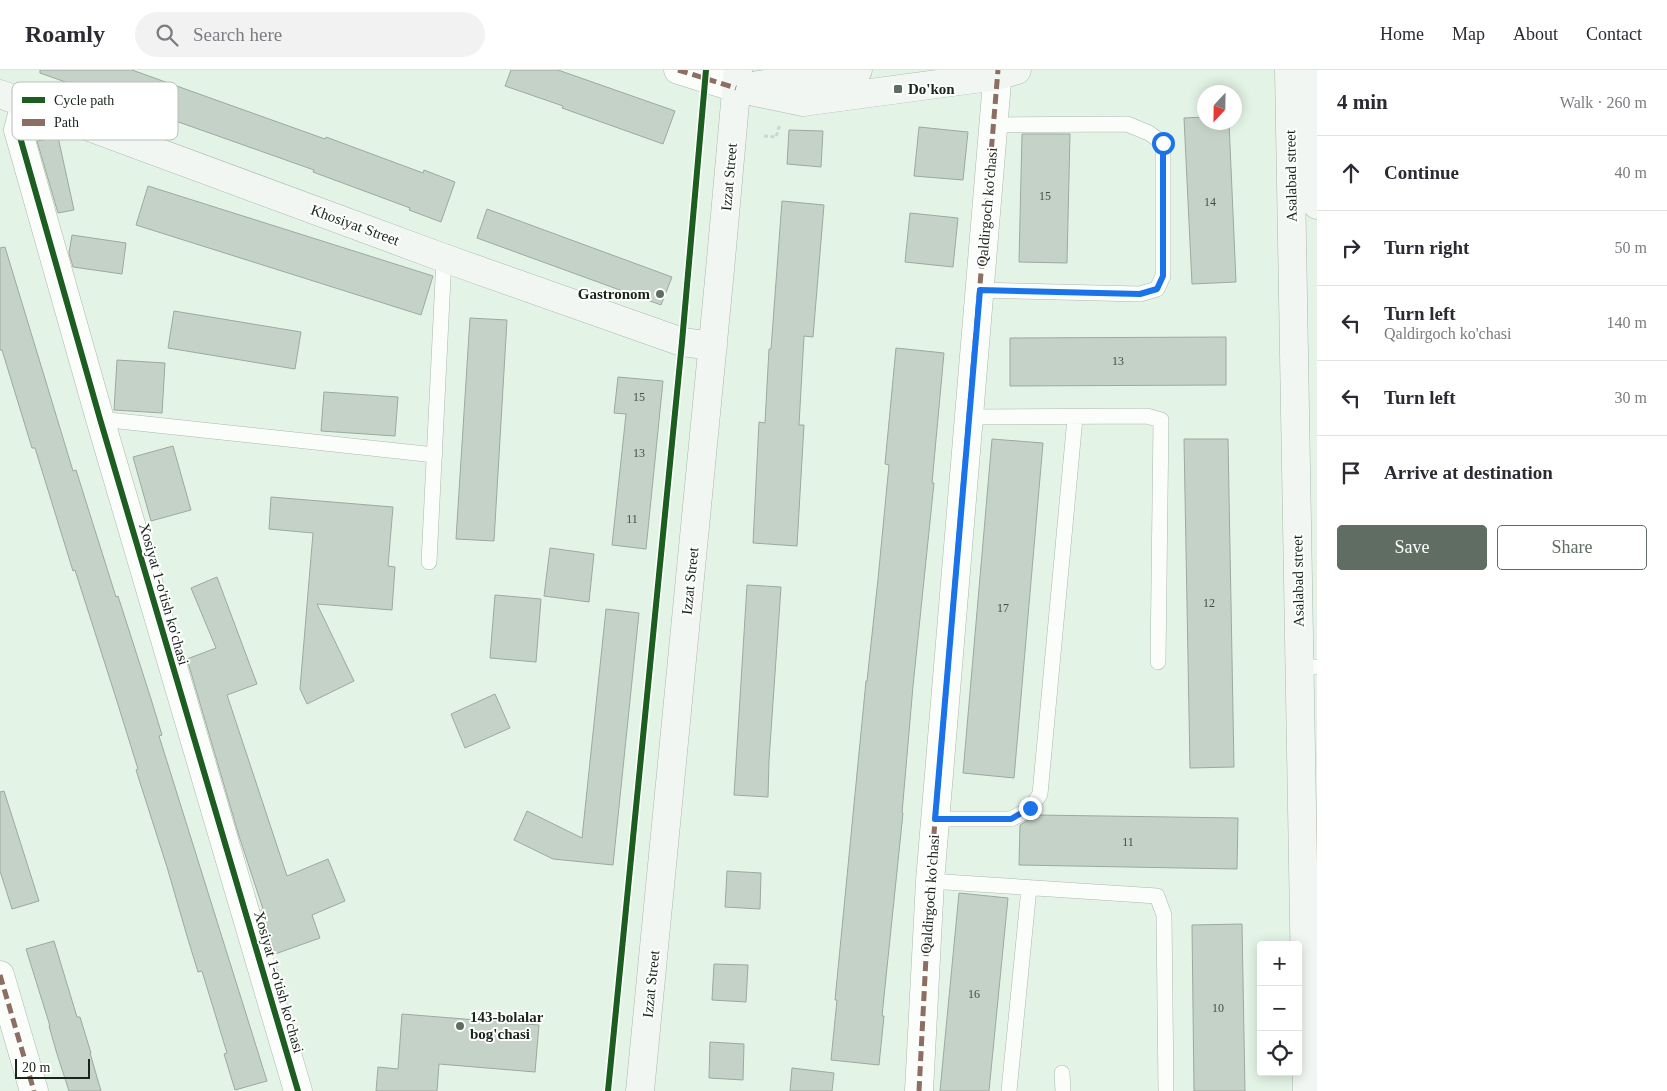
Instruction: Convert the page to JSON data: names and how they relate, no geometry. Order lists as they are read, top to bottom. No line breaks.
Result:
{"streets":{"main road":["Asalabad street","Izzat Street","Khosiyat Street"],"street":["Qaldirgoch ko'chasi","Xosiyat 1-o'tish ko'chasi"]},"crossings":[["Izzat Street","Khosiyat Street"]],"places":{"transit":["Do'kon"],"other":["Gastronom","143-bolalar bog'chasi"]},"house_numbers":["15","14","13","15","13","11","12","17","11","16","10"],"legend":["Cycle path","Path"],"scale_bar":"20 m","north":"bottom","page":{"header":"Roamly","search":"Search here","nav":["Home","Map","About","Contact"],"heading":["4 min","Walk · 260 m"],"list":[["Continue","40 m"],["Turn right","50 m"],["Turn left","Qaldirgoch ko'chasi","140 m"],["Turn left","30 m"],"Arrive at destination"],"buttons":["Save","Share"],"map_buttons":["+","−"],"scale":"20 m"}}
